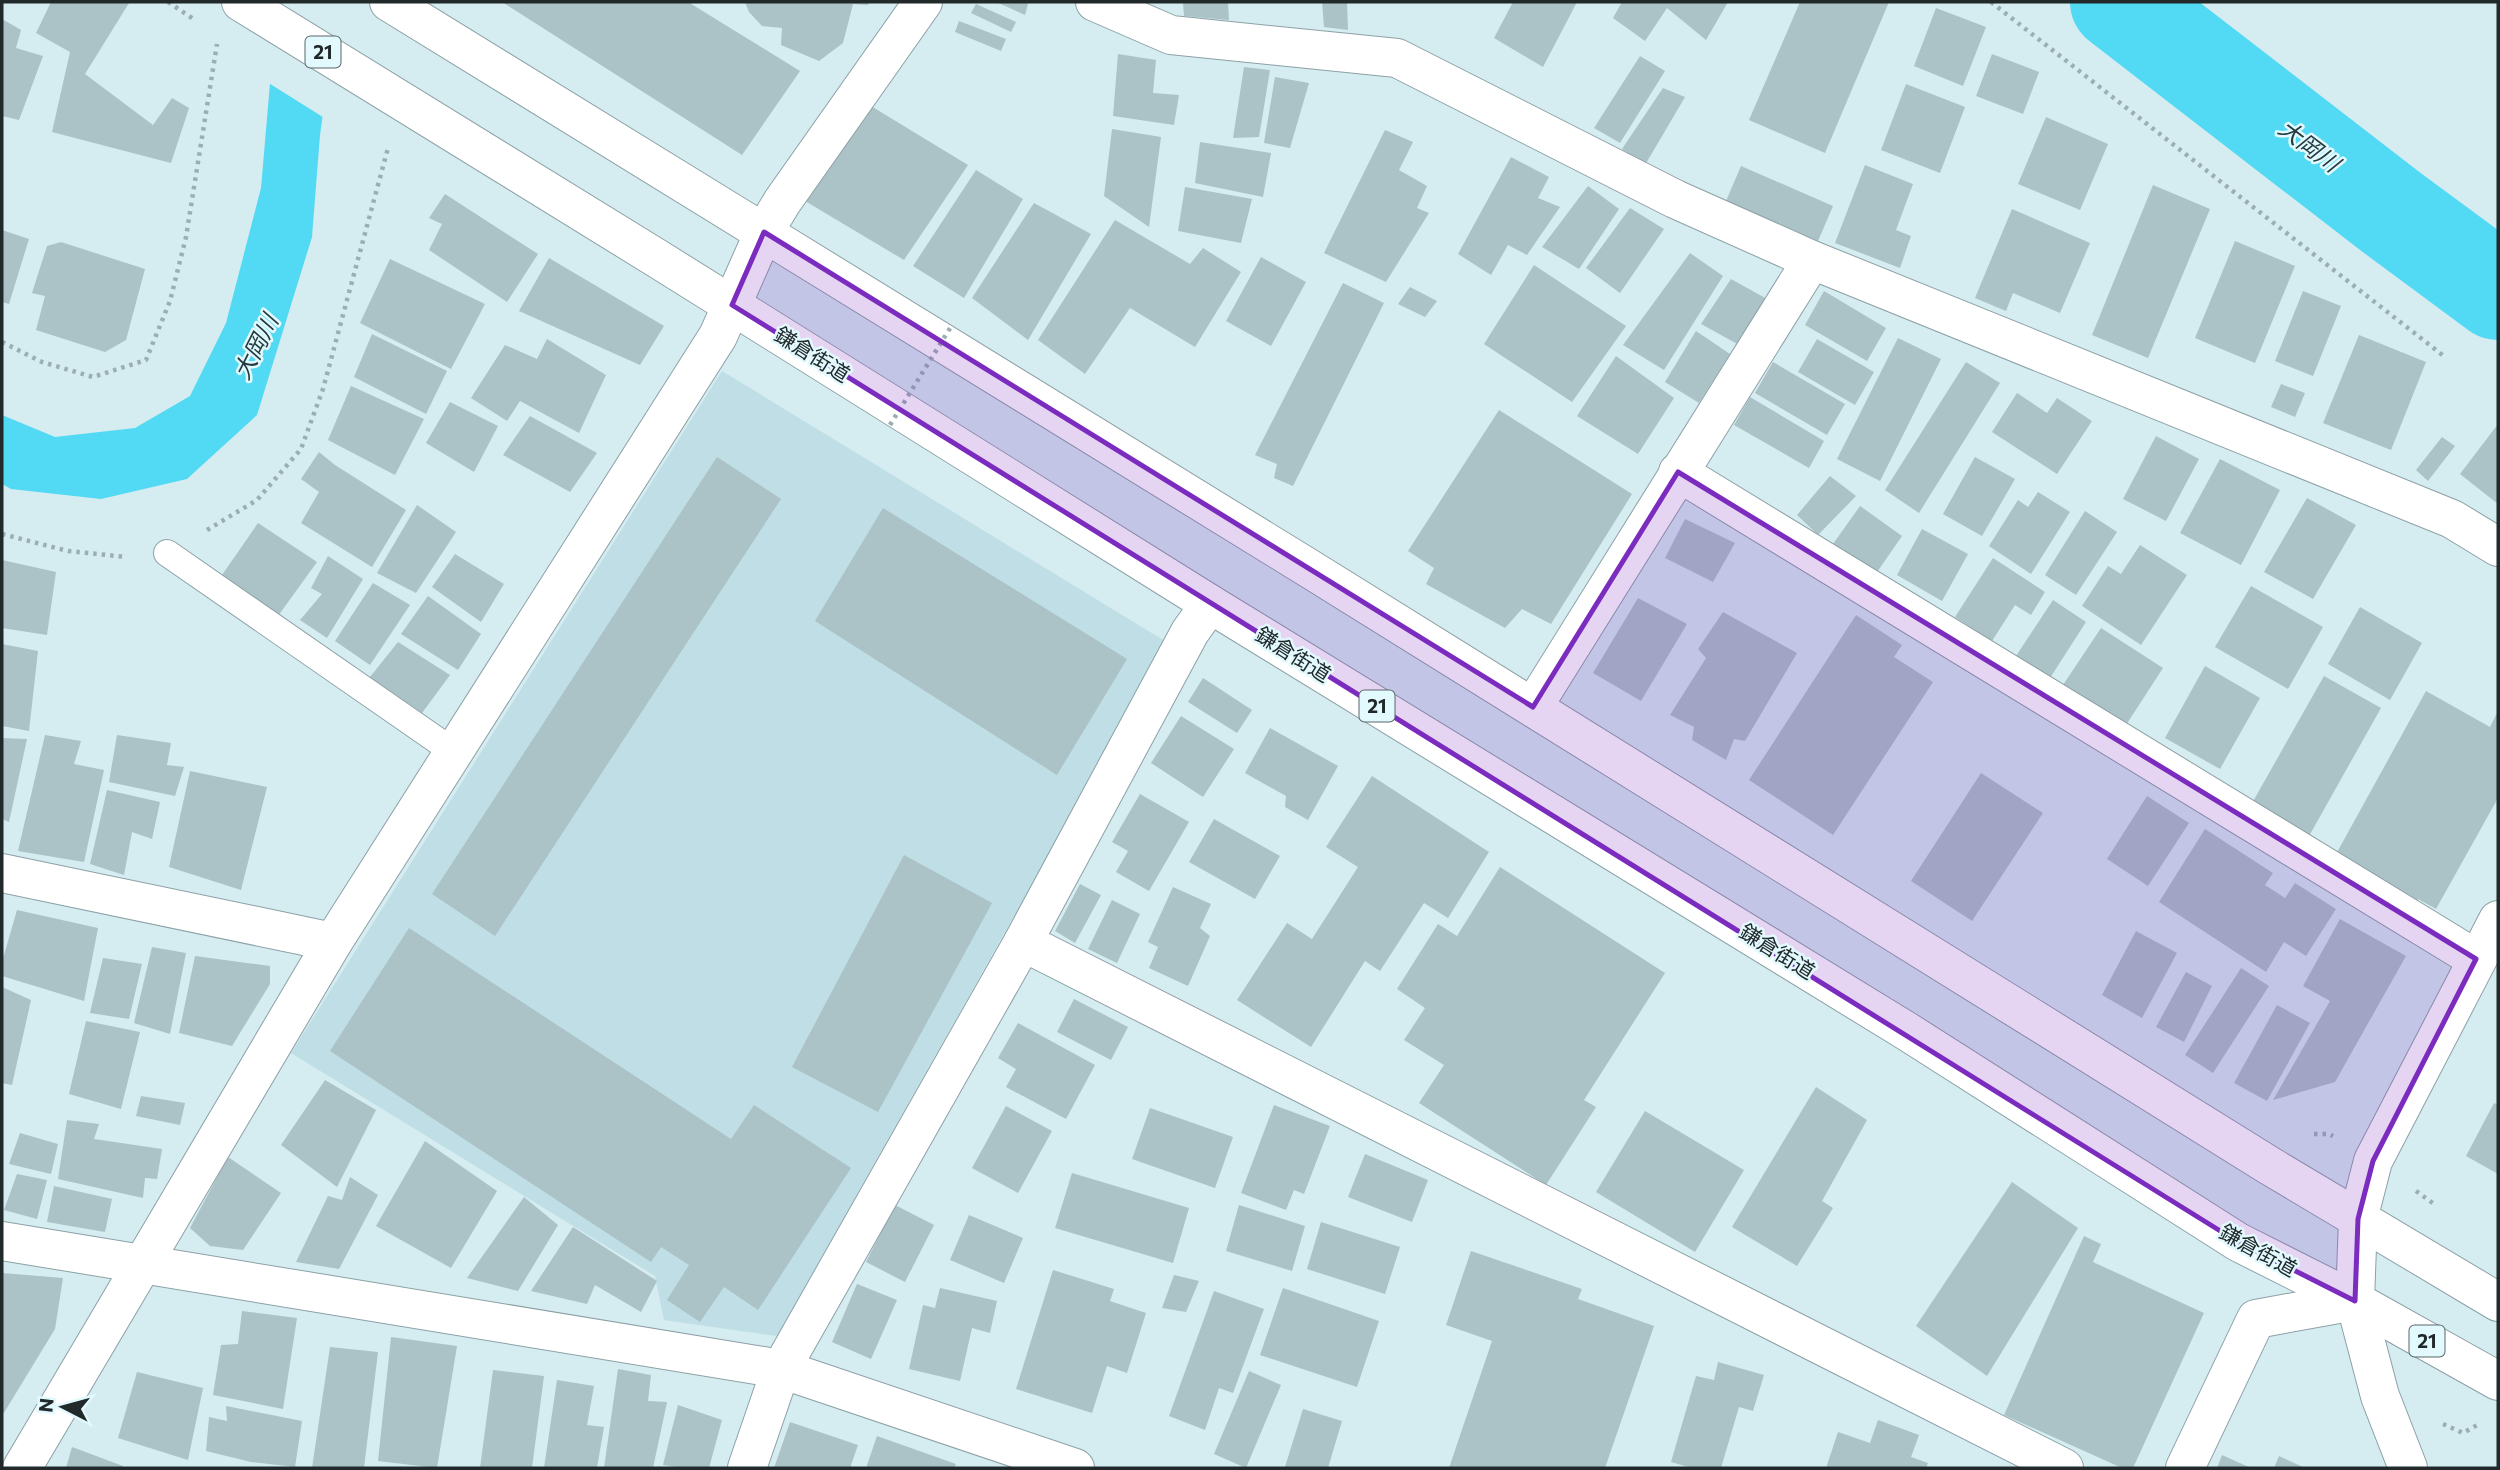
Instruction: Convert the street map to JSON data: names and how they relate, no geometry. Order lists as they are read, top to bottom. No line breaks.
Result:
{"streets":{"street":["21","鎌倉街道"]},"water":["大岡川"],"north":"left"}
